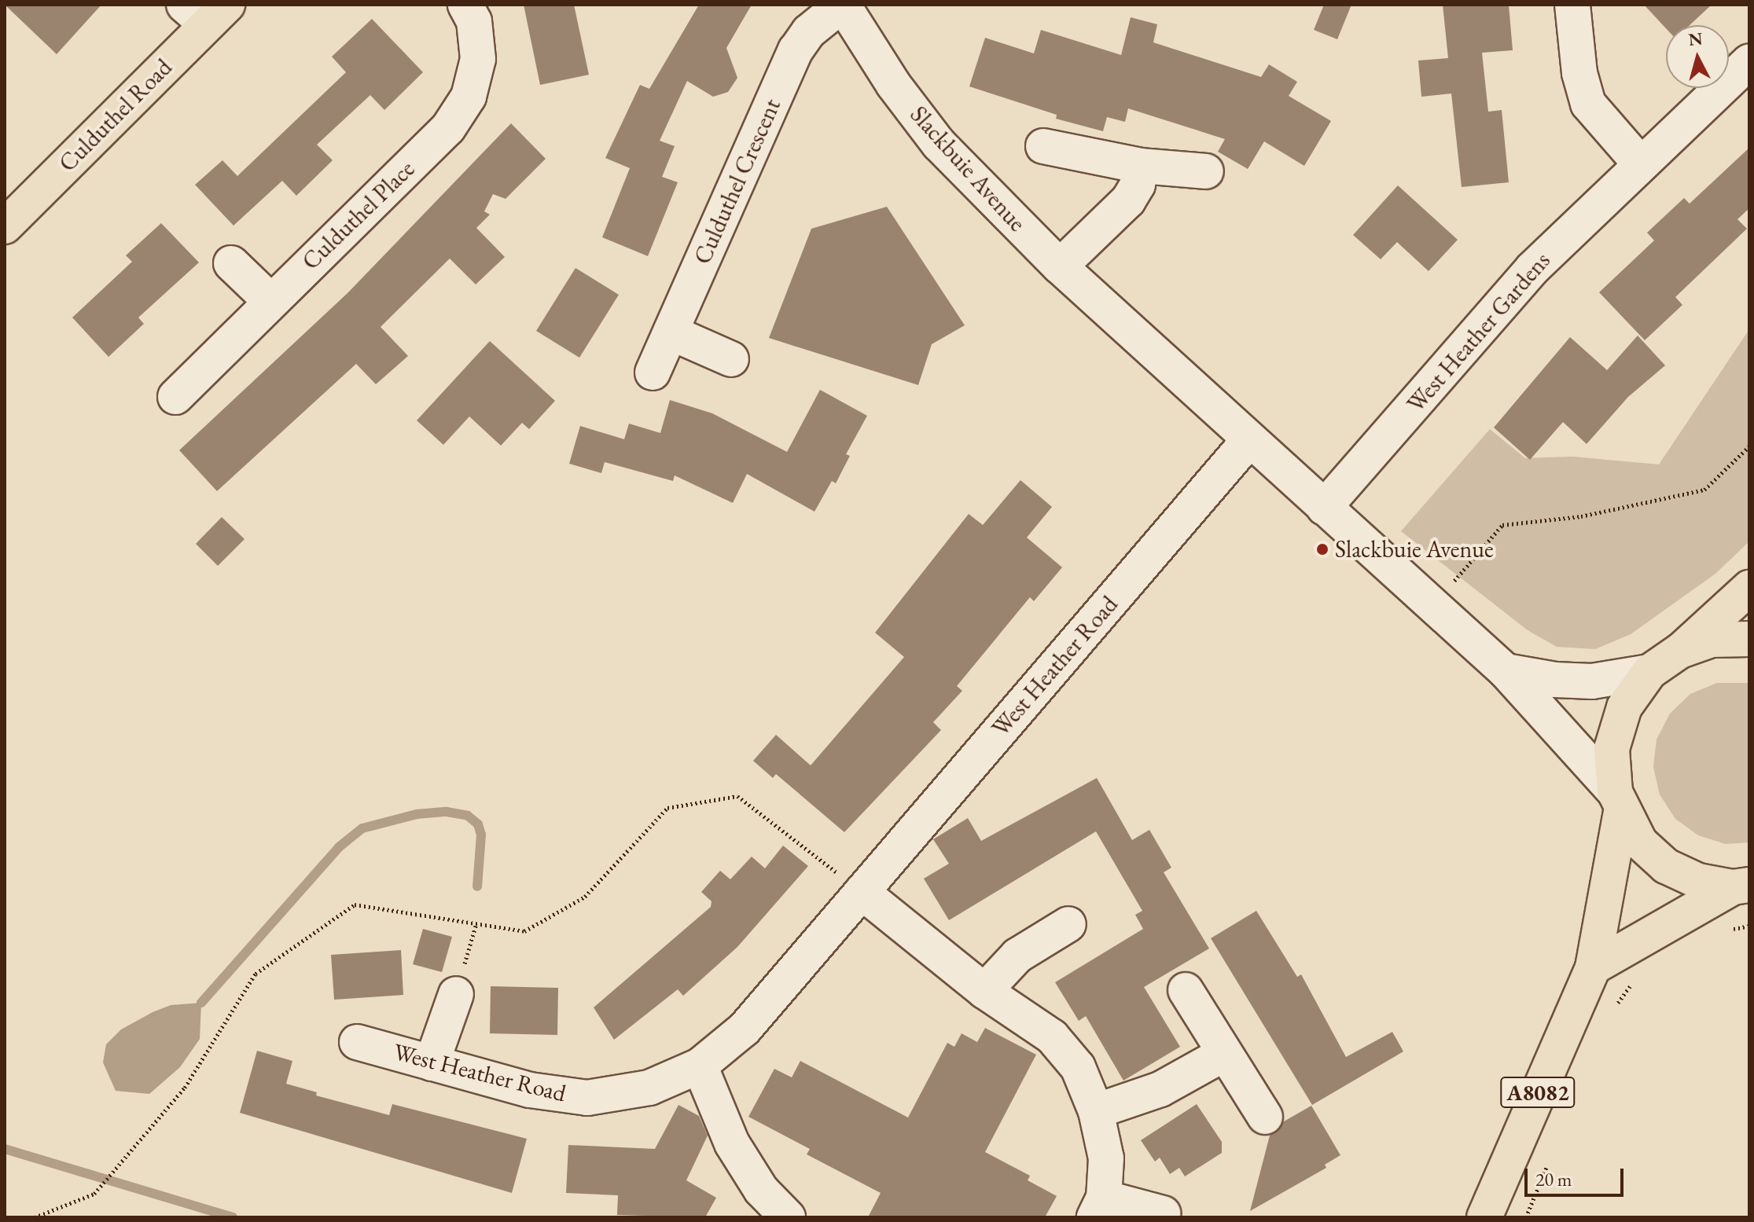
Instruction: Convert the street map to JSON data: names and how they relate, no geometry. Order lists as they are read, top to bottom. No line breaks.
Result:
{"streets":{"main road":["Culduthel Road","A8082"],"street":["Slackbuie Avenue","Culduthel Crescent","Culduthel Place","West Heather Gardens","West Heather Road"]},"crossings":[["Slackbuie Avenue","Culduthel Crescent"],["Slackbuie Avenue","West Heather Gardens"],["Slackbuie Avenue","West Heather Road"],["Slackbuie Avenue","A8082"]],"places":["Slackbuie Avenue"],"scale_bar":"20 m","north":"top"}
